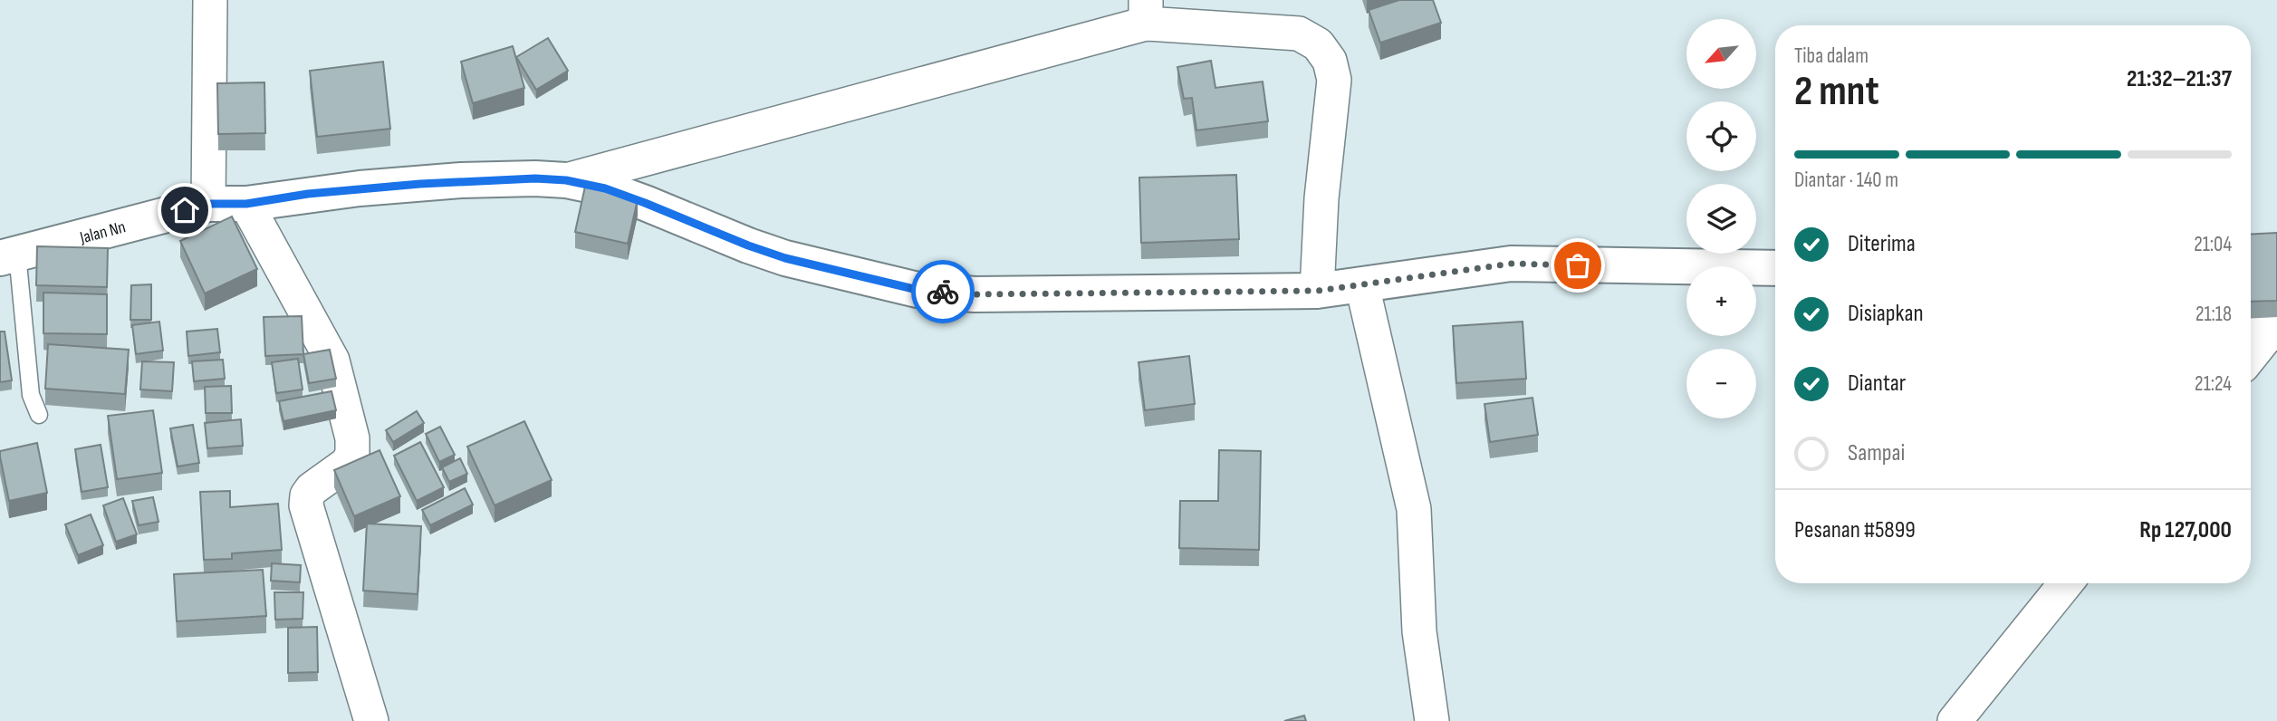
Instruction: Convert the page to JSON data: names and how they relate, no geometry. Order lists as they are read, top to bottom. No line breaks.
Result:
{"streets":{"street":["Jalan Nn"]},"north":"bottom left","page":{"map_buttons":["+","−"],"heading":["2 mnt","Tiba dalam","21:32–21:37"],"panel":["Pesanan #5899","Rp 127,000"],"bar":"Diantar · 140 m","list":[["Diterima","21:04"],["Disiapkan","21:18"],["Diantar","21:24"],"Sampai"]}}
